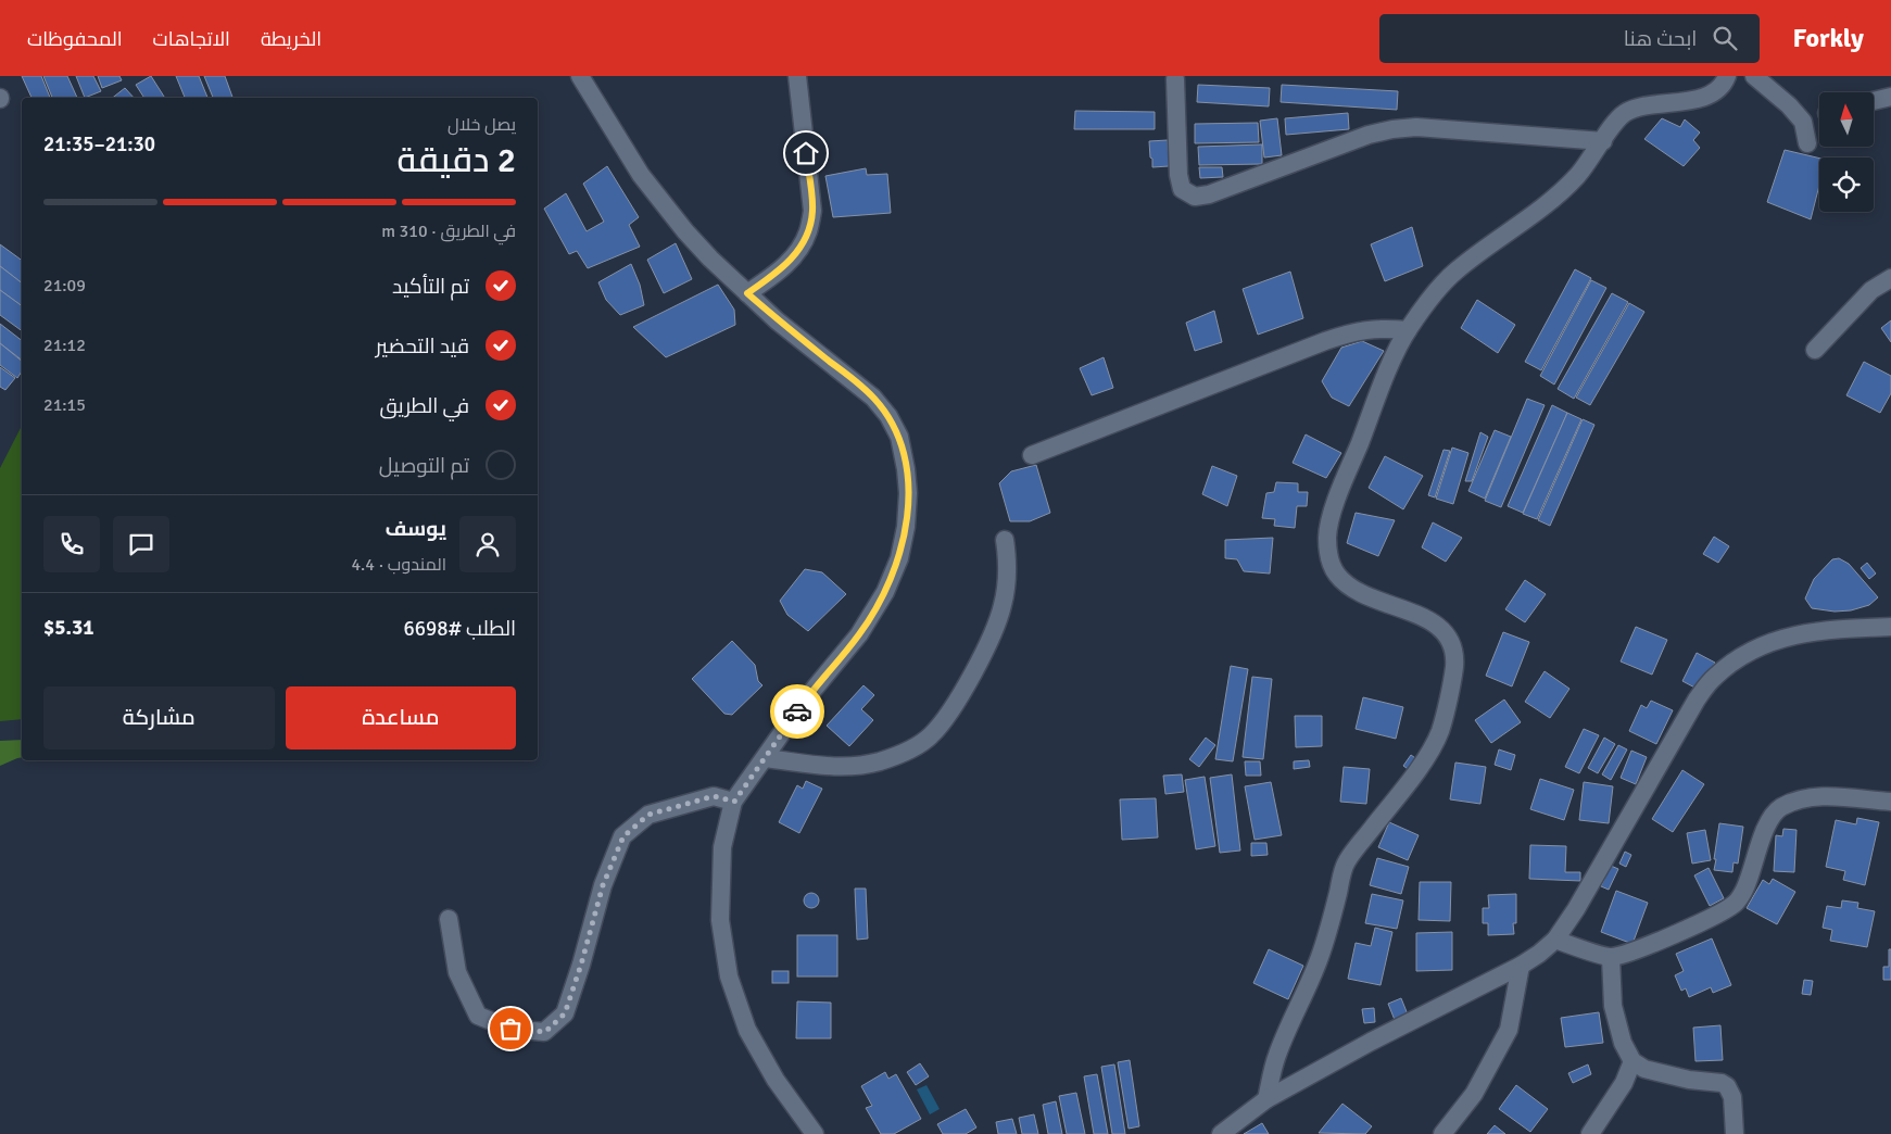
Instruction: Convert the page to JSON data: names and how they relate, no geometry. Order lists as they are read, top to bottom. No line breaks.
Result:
{"north":"top","page":{"header":"Forkly","search":"ابحث هنا","nav":["الخريطة","الاتجاهات","المحفوظات"],"heading":["2 دقيقة","يصل خلال","21:30–21:35"],"panel":["يوسف","المندوب · 4.4","الطلب #6698","$5.31"],"bar":"في الطريق · 310 m","list":[["تم التأكيد","21:09"],["قيد التحضير","21:12"],["في الطريق","21:15"],"تم التوصيل"],"buttons":["مساعدة","مشاركة"]}}
